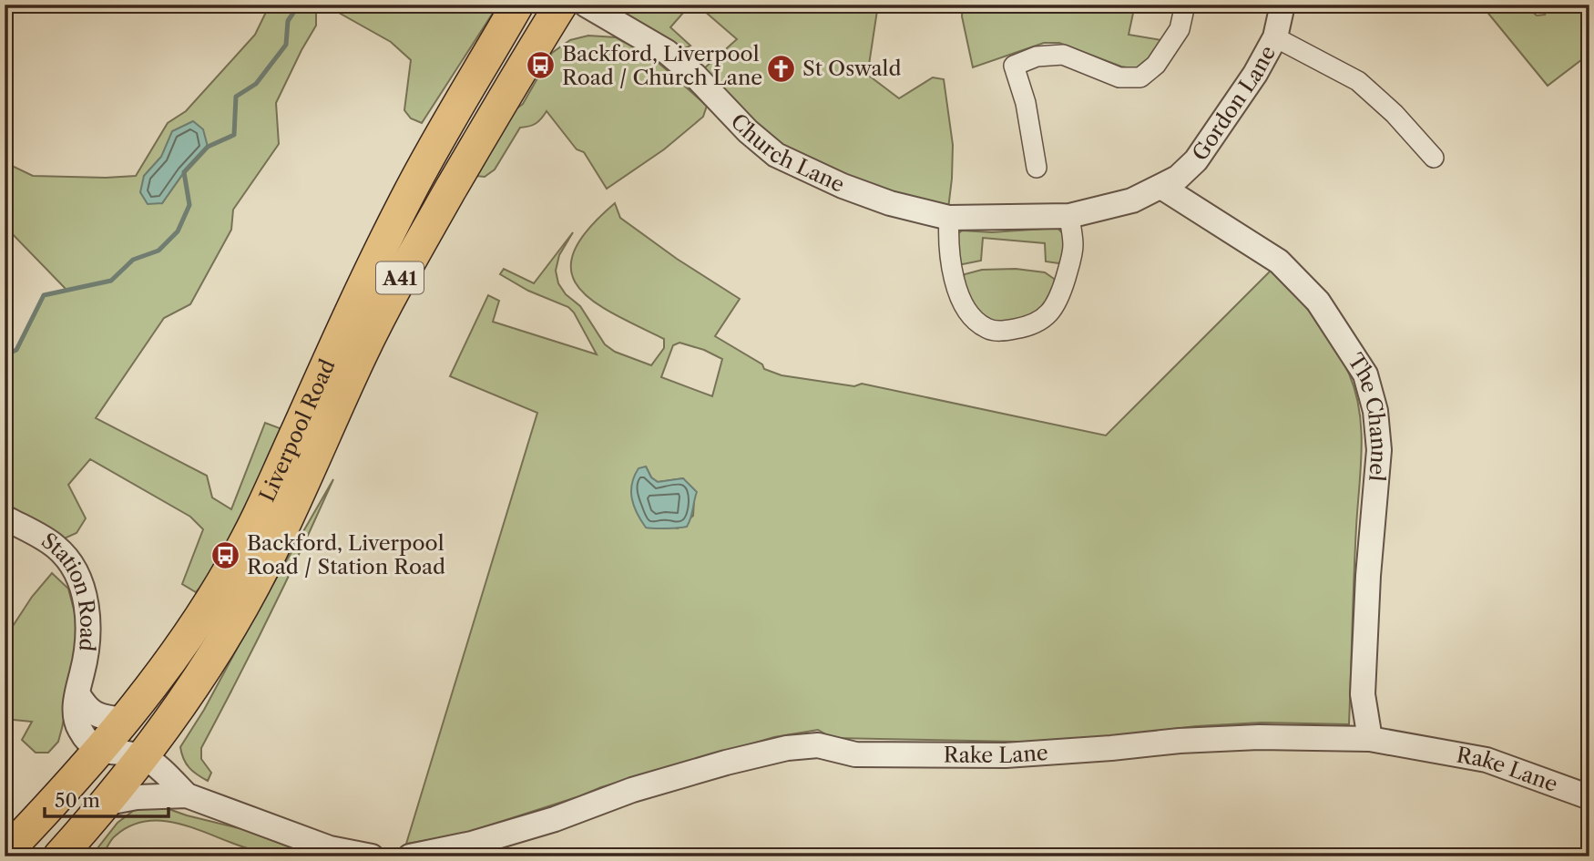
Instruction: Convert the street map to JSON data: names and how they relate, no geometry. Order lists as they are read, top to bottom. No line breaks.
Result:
{"streets":{"highway":["A41","Liverpool Road"],"street":["Gordon Lane","Church Lane","The Channel","Station Road","Rake Lane"]},"crossings":[["Gordon Lane","Church Lane"],["Gordon Lane","The Channel"],["Church Lane","The Channel"],["The Channel","Rake Lane"],["Liverpool Road","Station Road"]],"places":{"bus stop":["Backford, Liverpool Road / Church Lane","Backford, Liverpool Road / Station Road"],"church":["St Oswald"]},"scale_bar":"50 m"}
